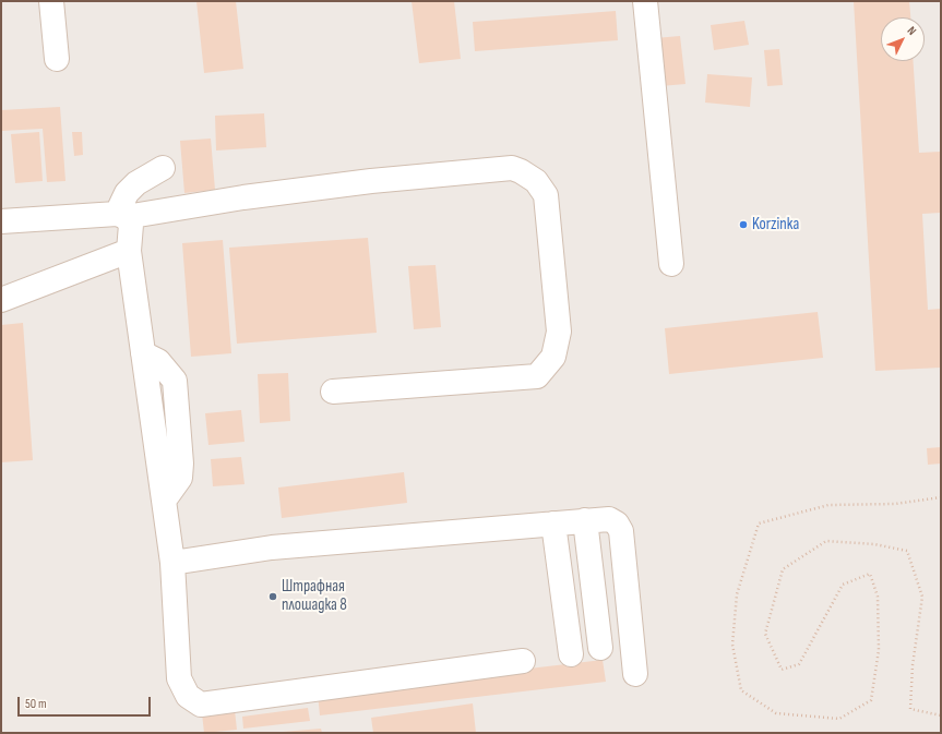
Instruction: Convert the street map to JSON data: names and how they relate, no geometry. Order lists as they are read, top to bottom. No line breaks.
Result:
{"places":["Korzinka","Штрафная плошадка 8"],"scale_bar":"50 m","north":"top right"}
